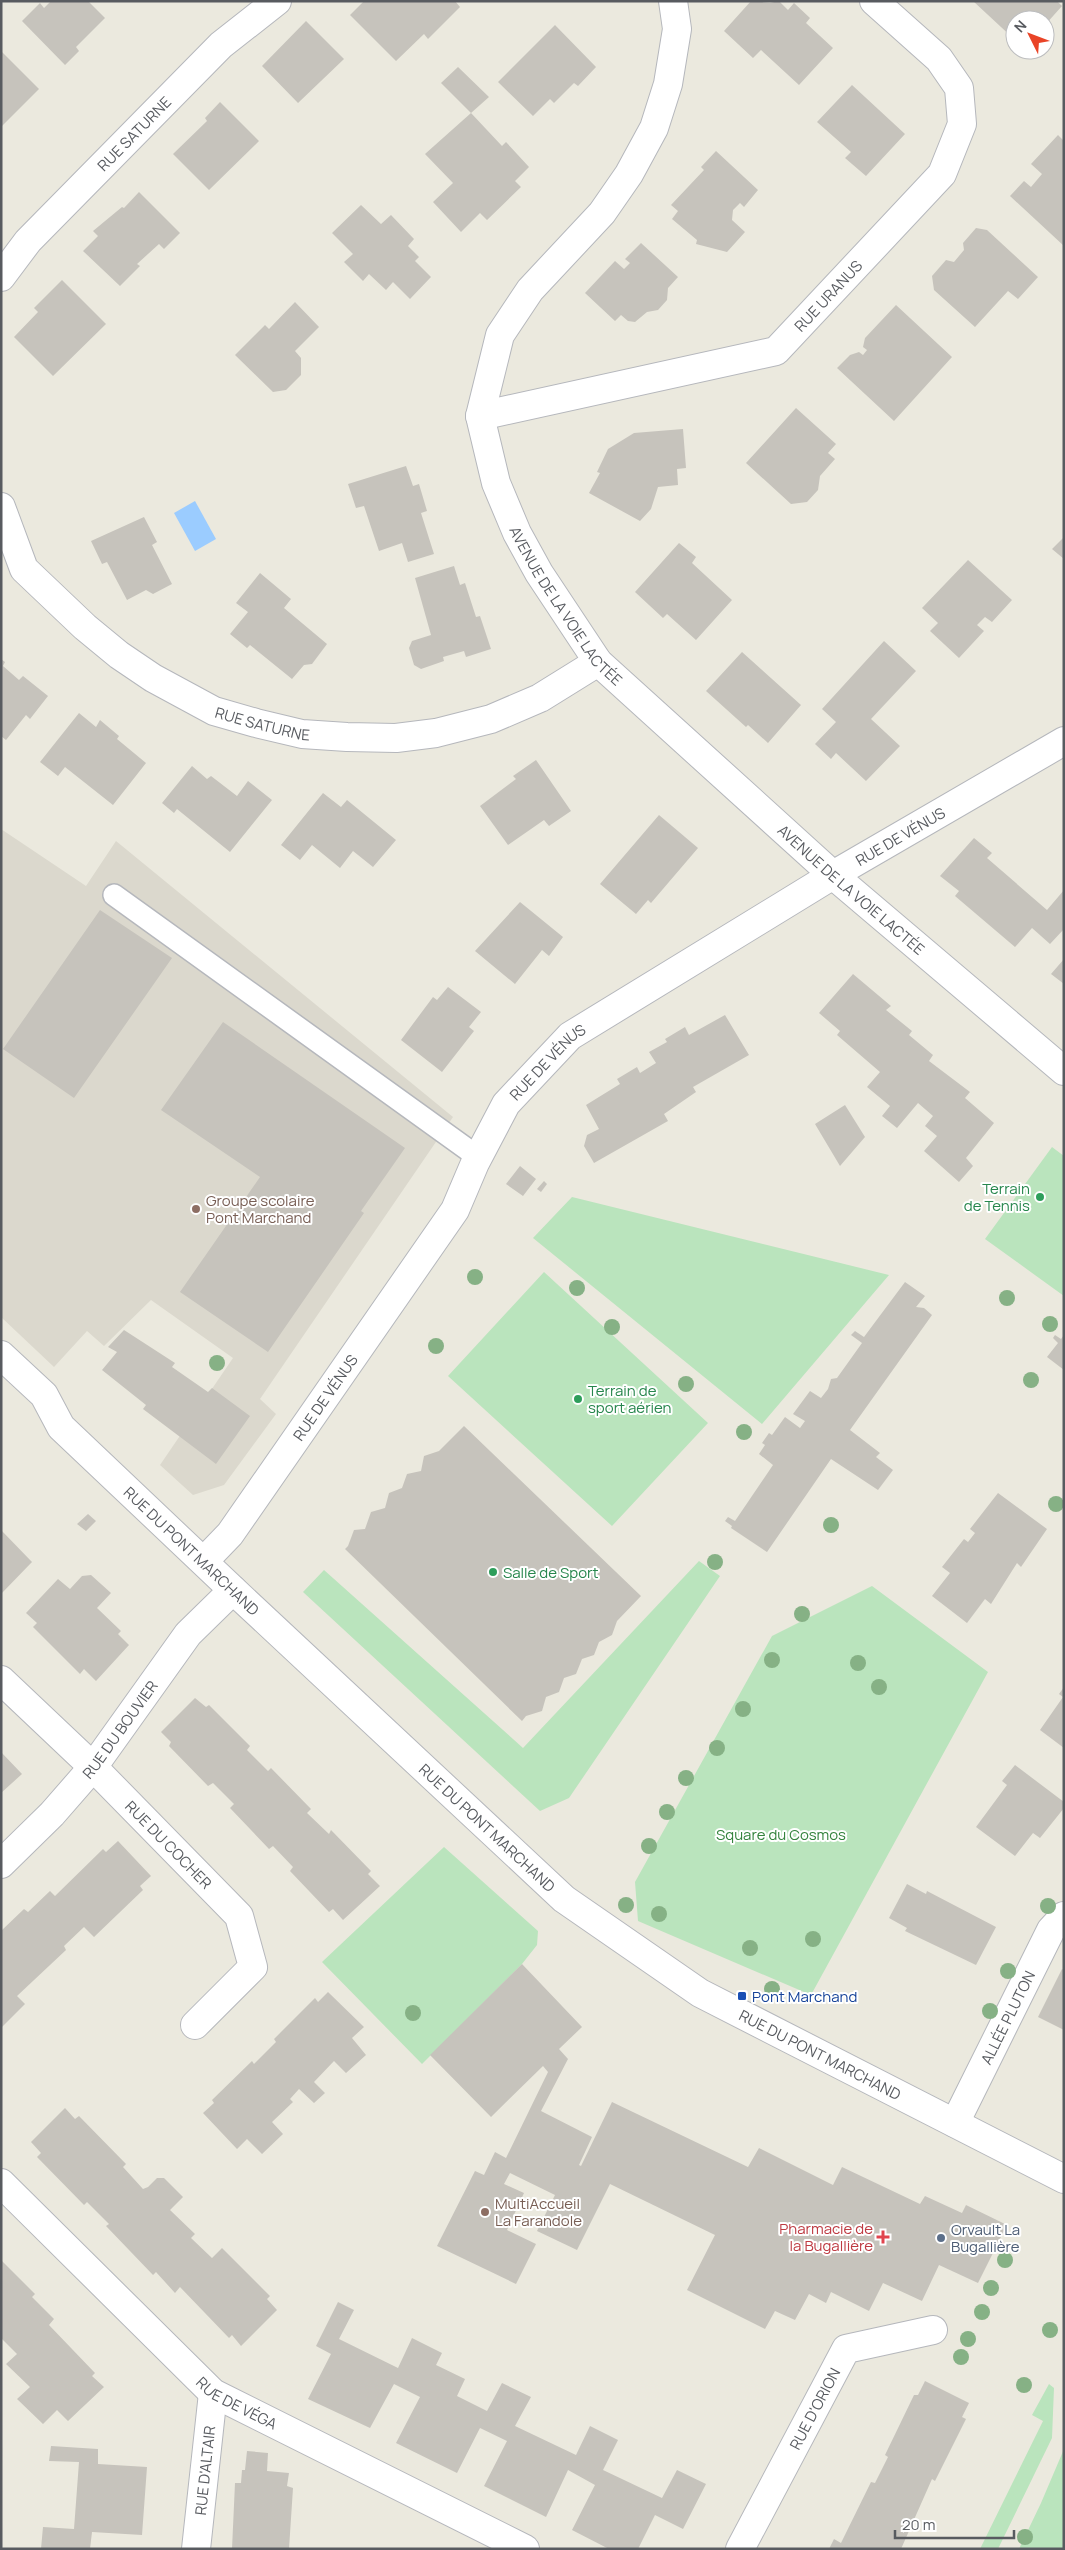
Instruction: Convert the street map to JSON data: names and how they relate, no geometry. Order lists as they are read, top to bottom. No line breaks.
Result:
{"streets":{"street":["RUE SATURNE","RUE URANUS","AVENUE DE LA VOIE LACTÉE","RUE DE VÉNUS","RUE DU PONT MARCHAND","RUE DU BOUVIER","RUE DU COCHER","ALLÉE PLUTON","RUE DE VÉGA","RUE D'ORION","RUE D'ALTAIR"]},"crossings":[["RUE SATURNE","AVENUE DE LA VOIE LACTÉE"],["RUE URANUS","AVENUE DE LA VOIE LACTÉE"],["AVENUE DE LA VOIE LACTÉE","RUE DE VÉNUS"],["RUE DE VÉNUS","RUE DU PONT MARCHAND"],["RUE DU PONT MARCHAND","RUE DU BOUVIER"],["RUE DU PONT MARCHAND","ALLÉE PLUTON"],["RUE DU BOUVIER","RUE DU COCHER"],["RUE DE VÉGA","RUE D'ALTAIR"]],"parks":["Square du Cosmos"],"places":{"other":["Terrain de Tennis","Groupe scolaire Pont Marchand","Terrain de sport aérien","Salle de Sport","MultiAccueil La Farandole","Orvault La Bugallière"],"transit":["Pont Marchand"],"health":["Pharmacie de la Bugallière"]},"scale_bar":"20 m","north":"top left"}
